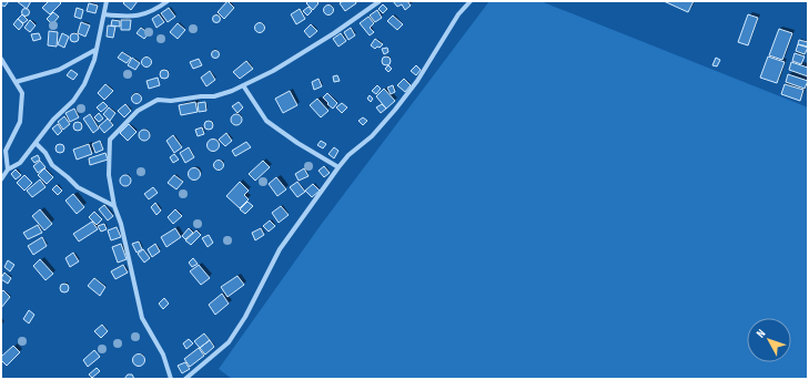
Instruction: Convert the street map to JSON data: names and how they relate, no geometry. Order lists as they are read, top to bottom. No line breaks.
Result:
{"north":"top left"}
